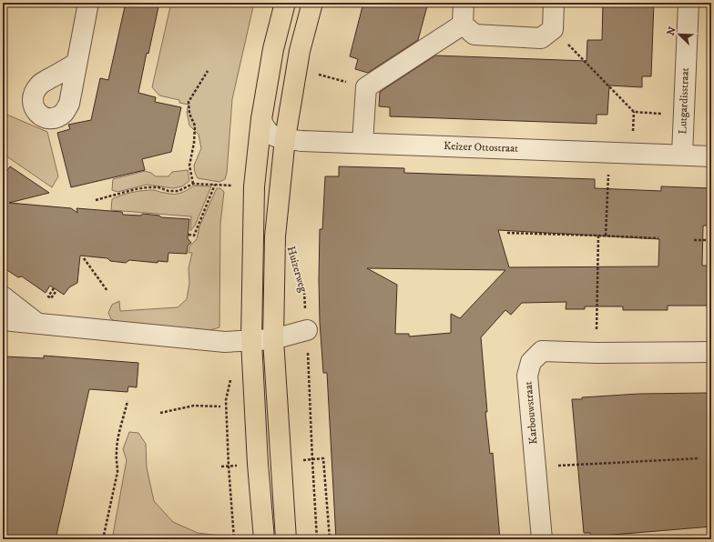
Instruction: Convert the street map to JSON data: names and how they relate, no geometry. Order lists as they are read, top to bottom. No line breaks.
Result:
{"streets":{"main road":["Huizerweg"],"street":["Lutgardisstraat","Keizer Ottostraat","Karbouwstraat"]},"crossings":[["Lutgardisstraat","Keizer Ottostraat"],["Keizer Ottostraat","Huizerweg"]],"north":"top left"}
